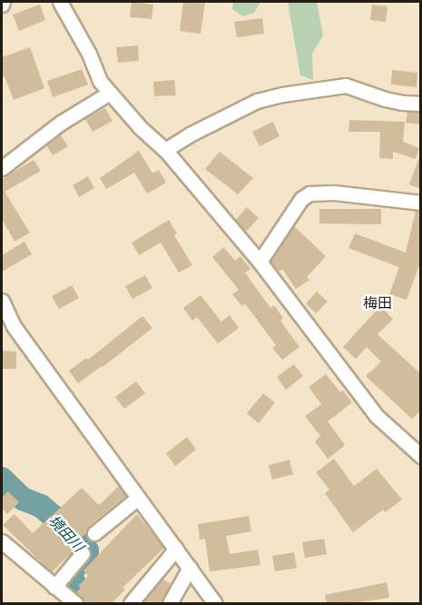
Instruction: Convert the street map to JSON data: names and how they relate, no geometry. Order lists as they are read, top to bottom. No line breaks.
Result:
{"districts":["梅田"],"water":["境田川"]}
